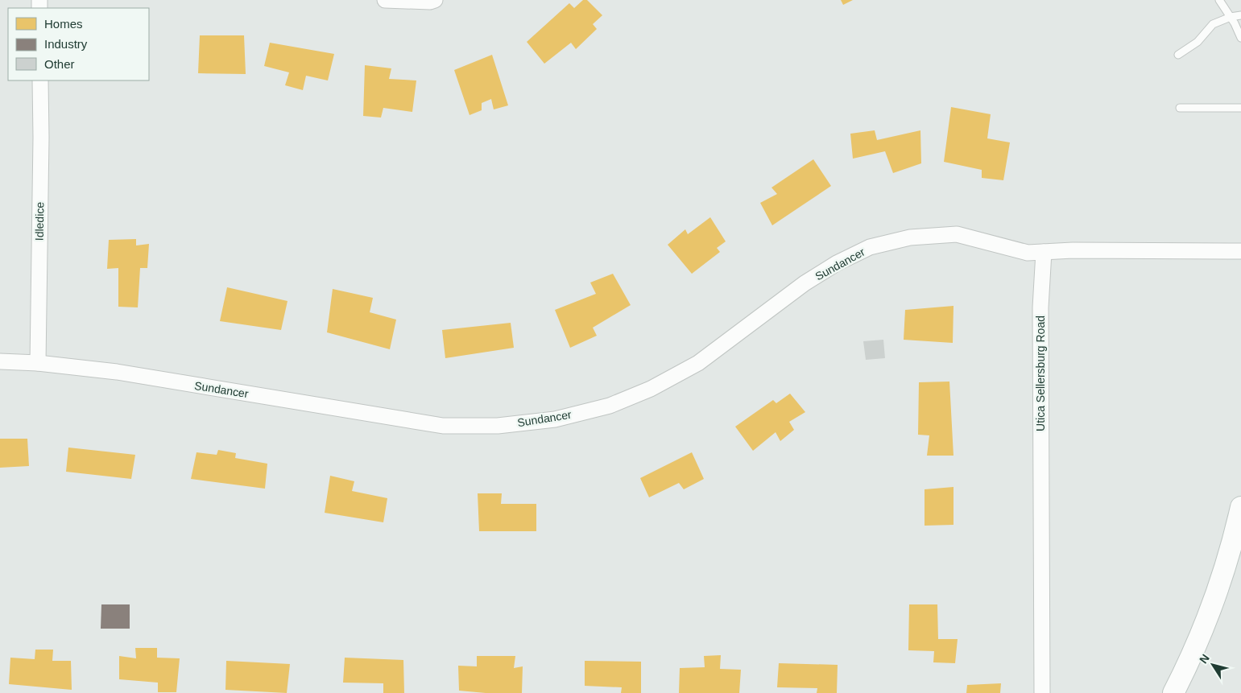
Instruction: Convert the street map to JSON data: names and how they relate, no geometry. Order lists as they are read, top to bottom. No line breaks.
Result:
{"streets":{"street":["Idledice","Sundancer","Utica Sellersburg Road"]},"crossings":[["Idledice","Sundancer"],["Sundancer","Utica Sellersburg Road"]],"legend":["Homes","Industry","Other"],"north":"top left"}
